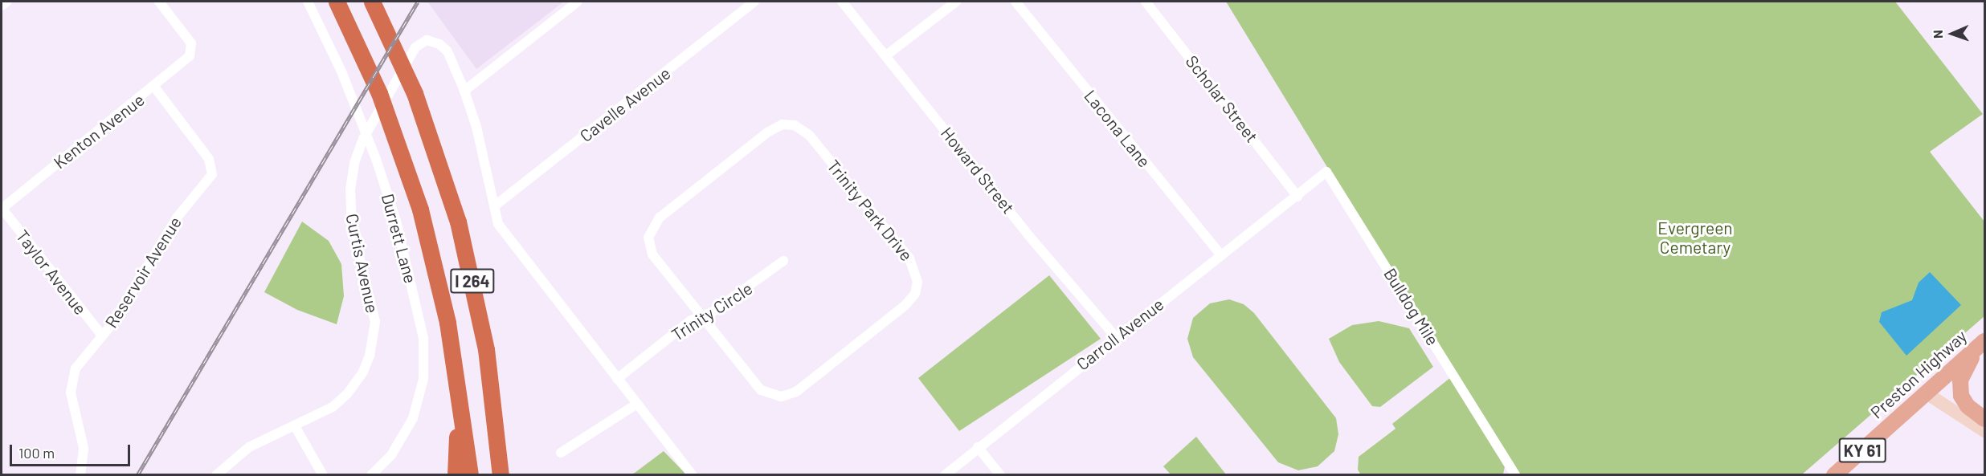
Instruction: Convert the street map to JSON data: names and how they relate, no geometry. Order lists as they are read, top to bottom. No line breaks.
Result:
{"streets":{"highway":["I 264"],"main road":["Preston Highway","KY 61"],"street":["Scholar Street","Cavelle Avenue","Lacona Lane","Kenton Avenue","Howard Street","Trinity Park Drive","Durrett Lane","Curtis Avenue","Taylor Avenue","Reservoir Avenue","Bulldog Mile","Trinity Circle","Carroll Avenue"]},"crossings":[["Scholar Street","Bulldog Mile"],["Scholar Street","Carroll Avenue"],["Lacona Lane","Carroll Avenue"],["Kenton Avenue","Taylor Avenue"],["Kenton Avenue","Reservoir Avenue"],["Howard Street","Carroll Avenue"],["Trinity Park Drive","Trinity Circle"],["Taylor Avenue","Reservoir Avenue"],["Bulldog Mile","Carroll Avenue"]],"parks":["Evergreen Cemetary"],"scale_bar":"100 m","north":"left"}
